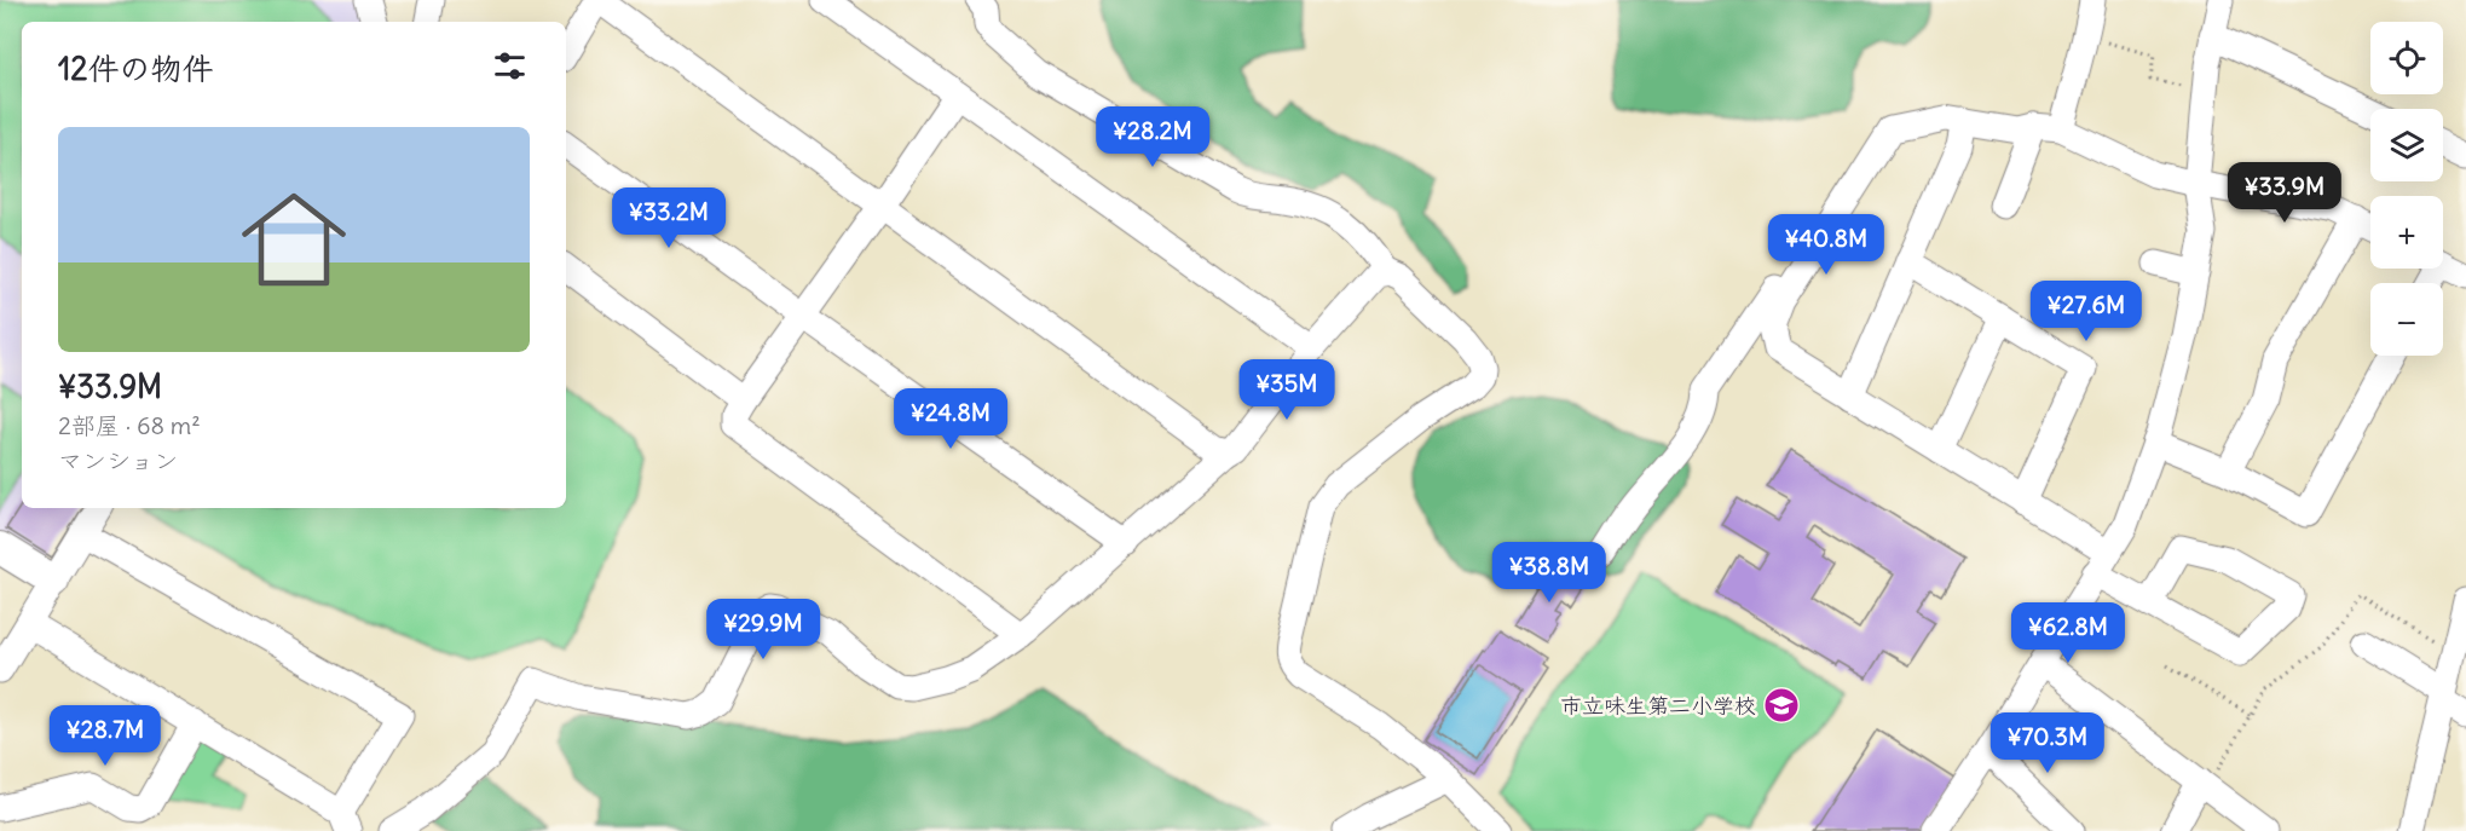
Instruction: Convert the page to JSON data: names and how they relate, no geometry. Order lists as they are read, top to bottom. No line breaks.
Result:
{"places":{"school or university":["市立味生第二小学校"]},"page":{"map_buttons":["+","−"],"heading":"12件の物件","price":["¥28.2M","¥33.9M","¥33.2M","¥40.8M","¥27.6M","¥35M","¥24.8M","¥38.8M","¥29.9M","¥62.8M","¥28.7M","¥70.3M"],"list":[{"name":"¥33.9M","note":"2部屋 · 68 m² · マンション"}]}}
